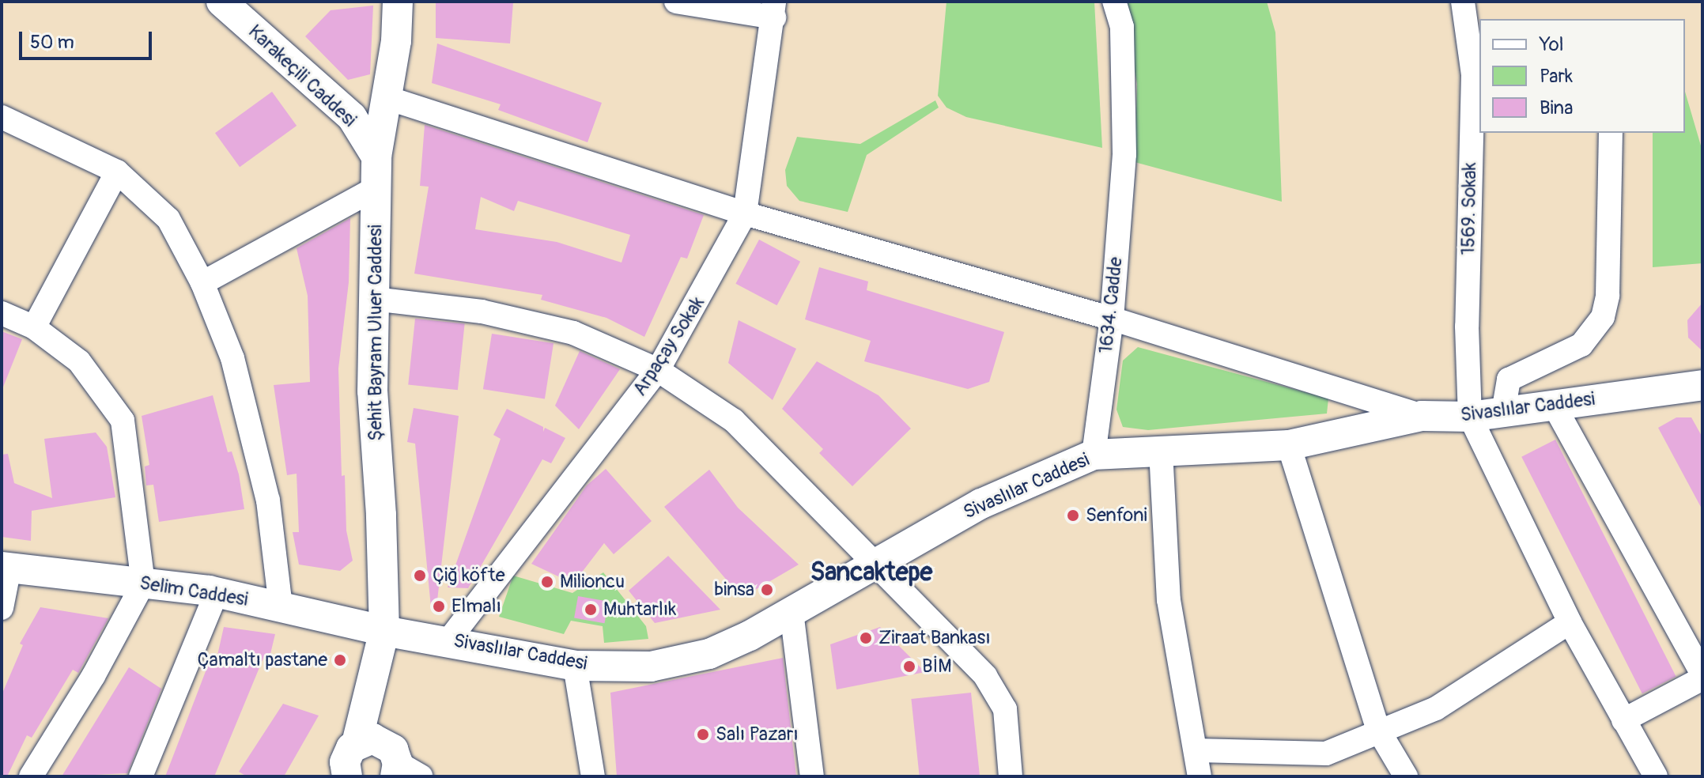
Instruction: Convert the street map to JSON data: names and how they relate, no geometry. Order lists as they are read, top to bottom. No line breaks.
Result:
{"streets":{"main road":["Karakeçili Caddesi","Şehit Bayram Uluer Caddesi","Sivaslılar Caddesi","Selim Caddesi"],"street":["1569. Sokak","1634. Cadde","Arpaçay Sokak"]},"crossings":[["Karakeçili Caddesi","Şehit Bayram Uluer Caddesi"],["1569. Sokak","Sivaslılar Caddesi"],["1634. Cadde","Sivaslılar Caddesi"],["Şehit Bayram Uluer Caddesi","Sivaslılar Caddesi"],["Şehit Bayram Uluer Caddesi","Selim Caddesi"],["Arpaçay Sokak","Sivaslılar Caddesi"],["Sivaslılar Caddesi","Selim Caddesi"]],"districts":["Sancaktepe"],"places":["Senfoni","Çiğ köfte","Milioncu","binsa","Elmalı","Muhtarlık","Ziraat Bankası","Çamaltı pastane","BİM","Salı Pazarı"],"legend":["Yol","Park","Bina"],"scale_bar":"50 m"}
